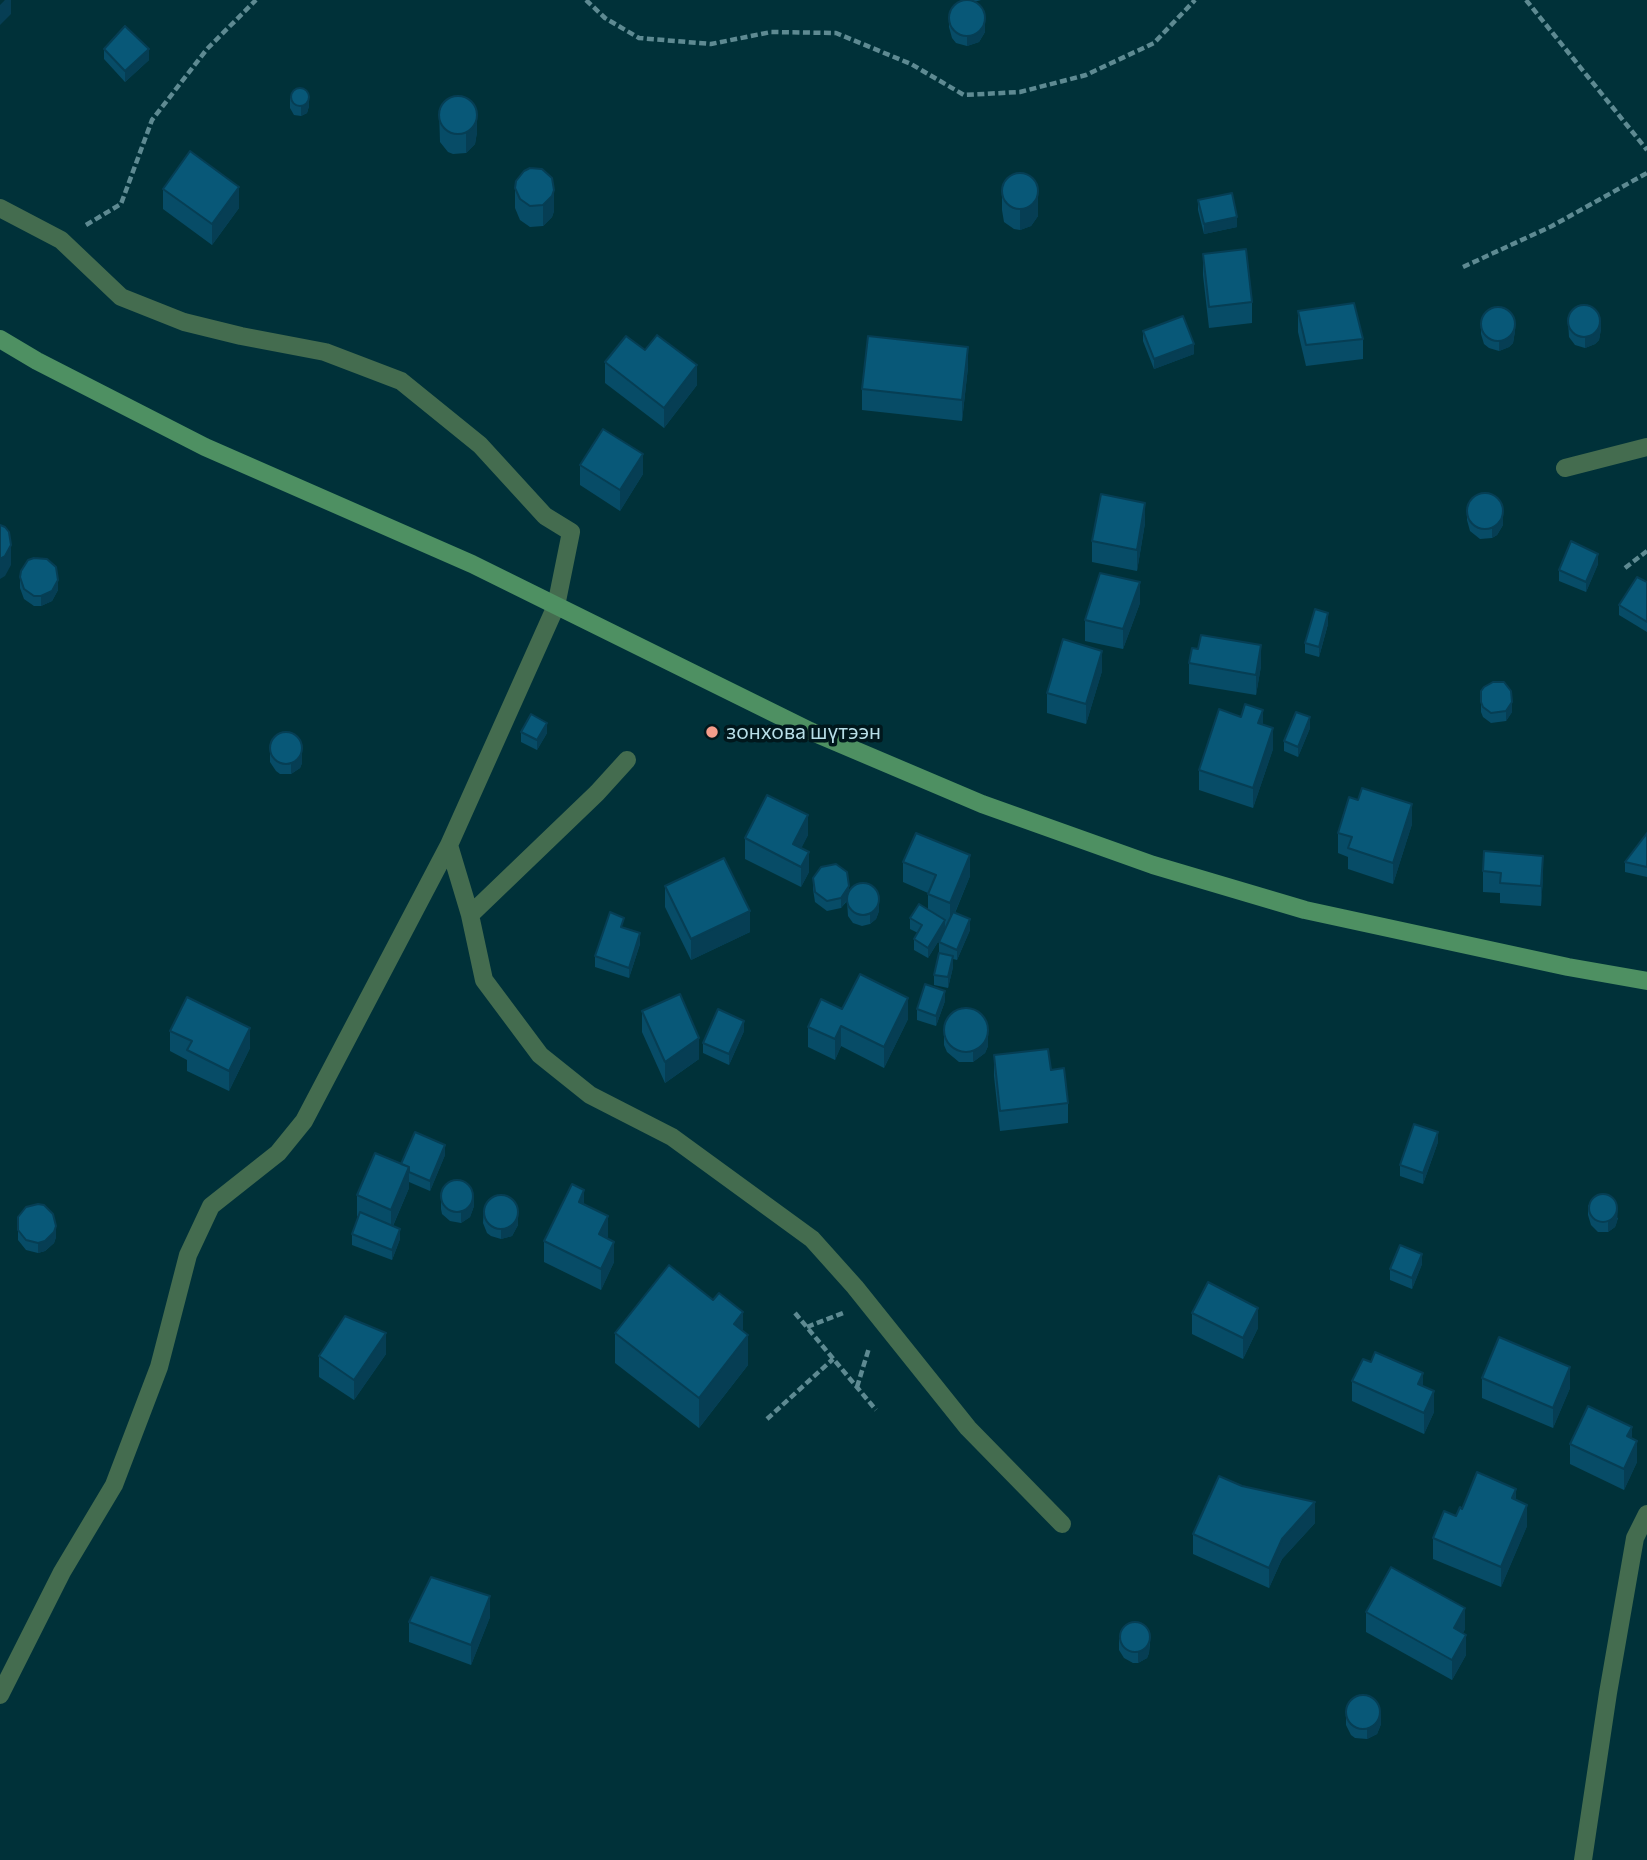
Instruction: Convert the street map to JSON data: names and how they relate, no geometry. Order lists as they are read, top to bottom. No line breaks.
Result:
{"places":["зонхова шүтээн"]}
